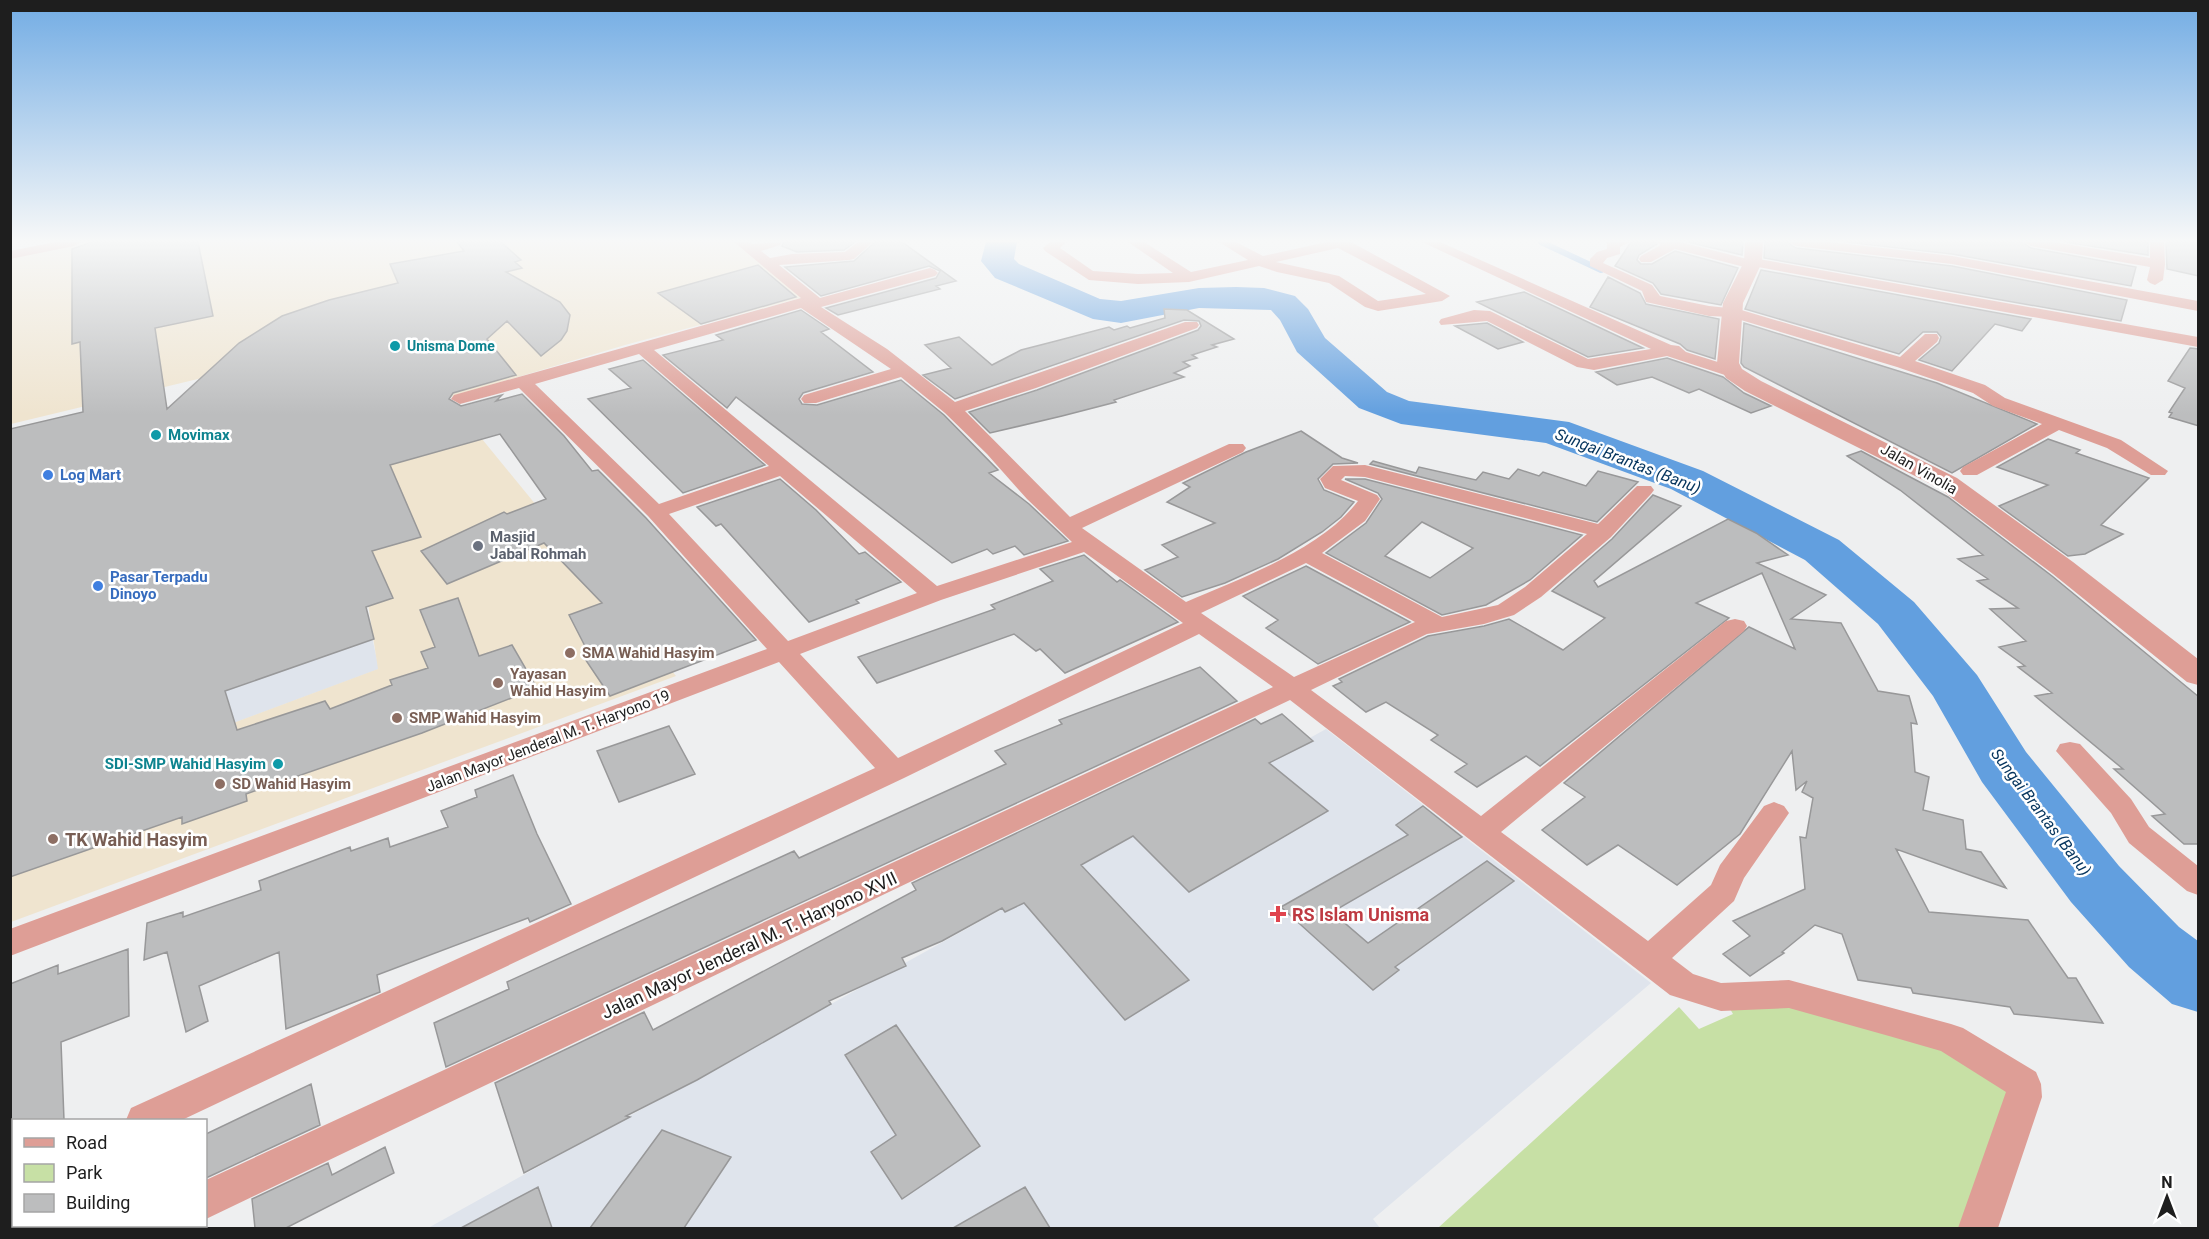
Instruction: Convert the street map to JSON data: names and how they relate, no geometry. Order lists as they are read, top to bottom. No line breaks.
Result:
{"streets":{"street":["Jalan Vinolia","Jalan Mayor Jenderal M. T. Haryono 19","Jalan Mayor Jenderal M. T. Haryono XVII"]},"water":["Sungai Brantas (Banu)"],"places":{"other":["Unisma Dome","Movimax","Log Mart","Masjid Jabal Rohmah","Pasar Terpadu Dinoyo","SMA Wahid Hasyim","Yayasan Wahid Hasyim","SMP Wahid Hasyim","SDI-SMP Wahid Hasyim","SD Wahid Hasyim","TK Wahid Hasyim"],"health":["RS Islam Unisma"]},"legend":["Road","Park","Building"],"north":"top"}
